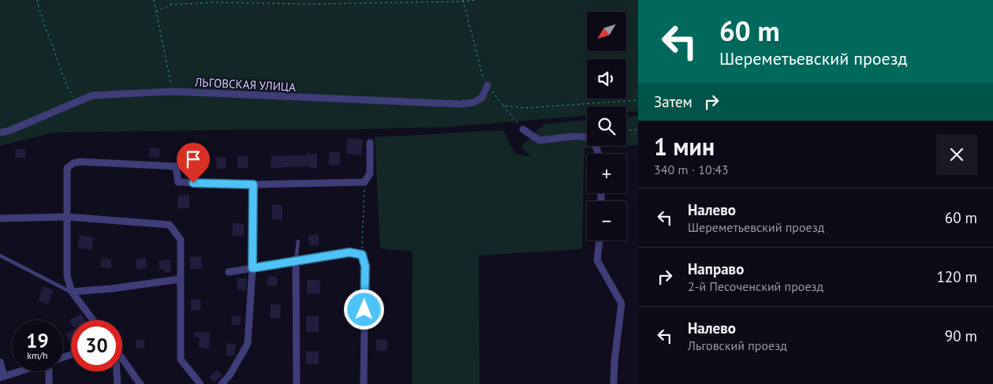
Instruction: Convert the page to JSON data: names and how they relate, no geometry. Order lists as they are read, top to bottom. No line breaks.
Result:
{"streets":{"street":["ЛЬГОВСКАЯ УЛИЦА"]},"north":"bottom left","page":{"turn":["60 m","Шереметьевский проезд"],"map_buttons":["+","−"],"then":"Затем","heading":["1 мин","340 m · 10:43"],"list":[{"name":"Налево","note":"Шереметьевский проезд","value":"60 m"},{"name":"Направо","note":"2-й Песоченский проезд","value":"120 m"},{"name":"Налево","note":"Льговский проезд","value":"90 m"}],"speed":"19 km/h","limit":"30"}}
